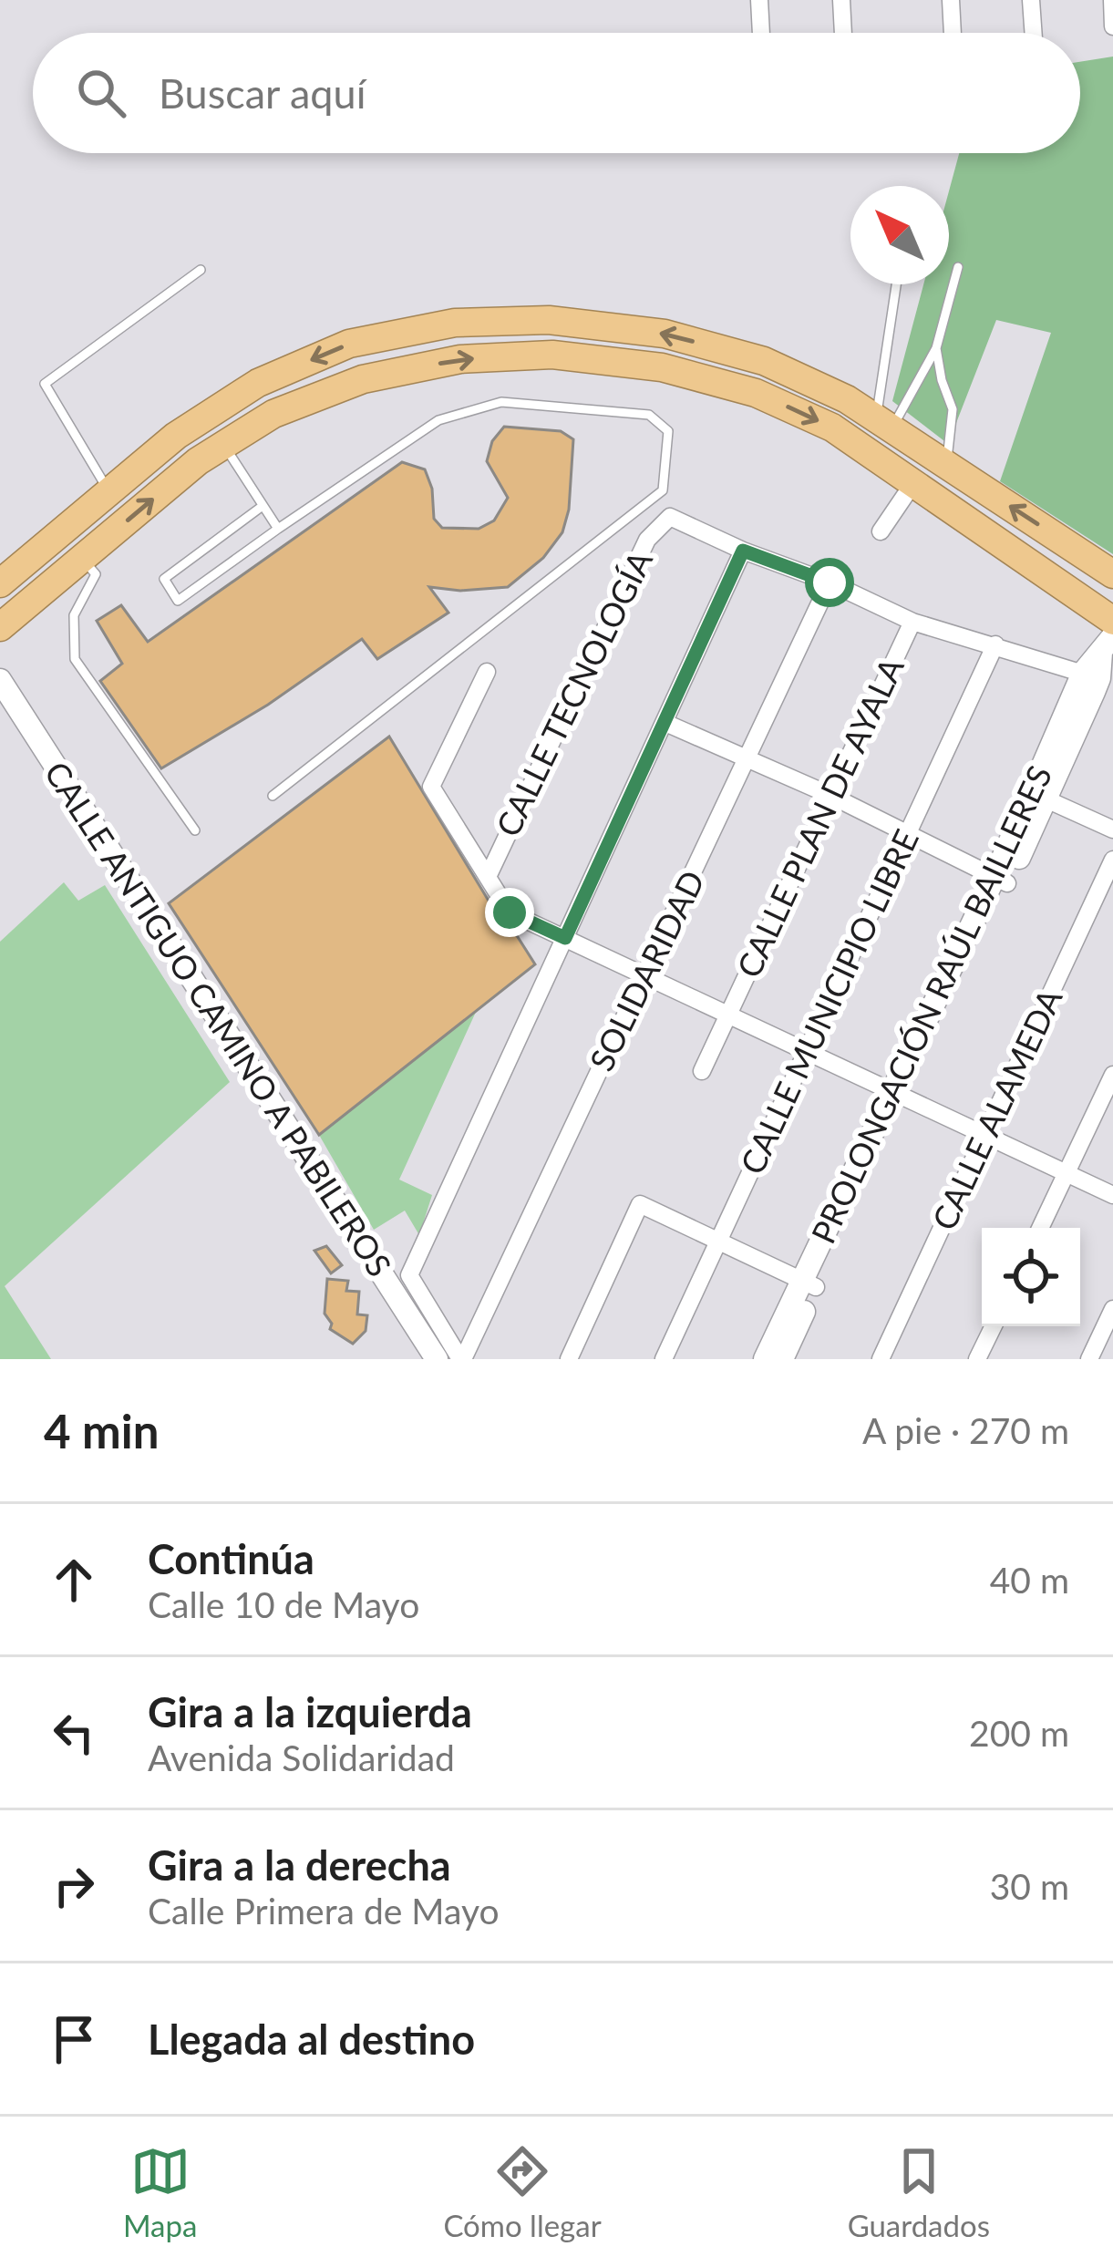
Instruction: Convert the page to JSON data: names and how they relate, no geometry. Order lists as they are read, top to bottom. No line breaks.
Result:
{"streets":{"street":["CALLE TECNOLOGÍA","CALLE PLAN DE AYALA","SOLIDARIDAD","CALLE MUNICIPIO LIBRE","PROLONGACIÓN RAÚL BAILLERES","CALLE ANTIGUO CAMINO A PABILEROS","CALLE ALAMEDA"]},"north":"top left","page":{"search":"Buscar aquí","heading":["4 min","A pie · 270 m"],"list":[["Continúa","Calle 10 de Mayo","40 m"],["Gira a la izquierda","Avenida Solidaridad","200 m"],["Gira a la derecha","Calle Primera de Mayo","30 m"],"Llegada al destino"],"nav":["Mapa","Cómo llegar","Guardados"]}}
